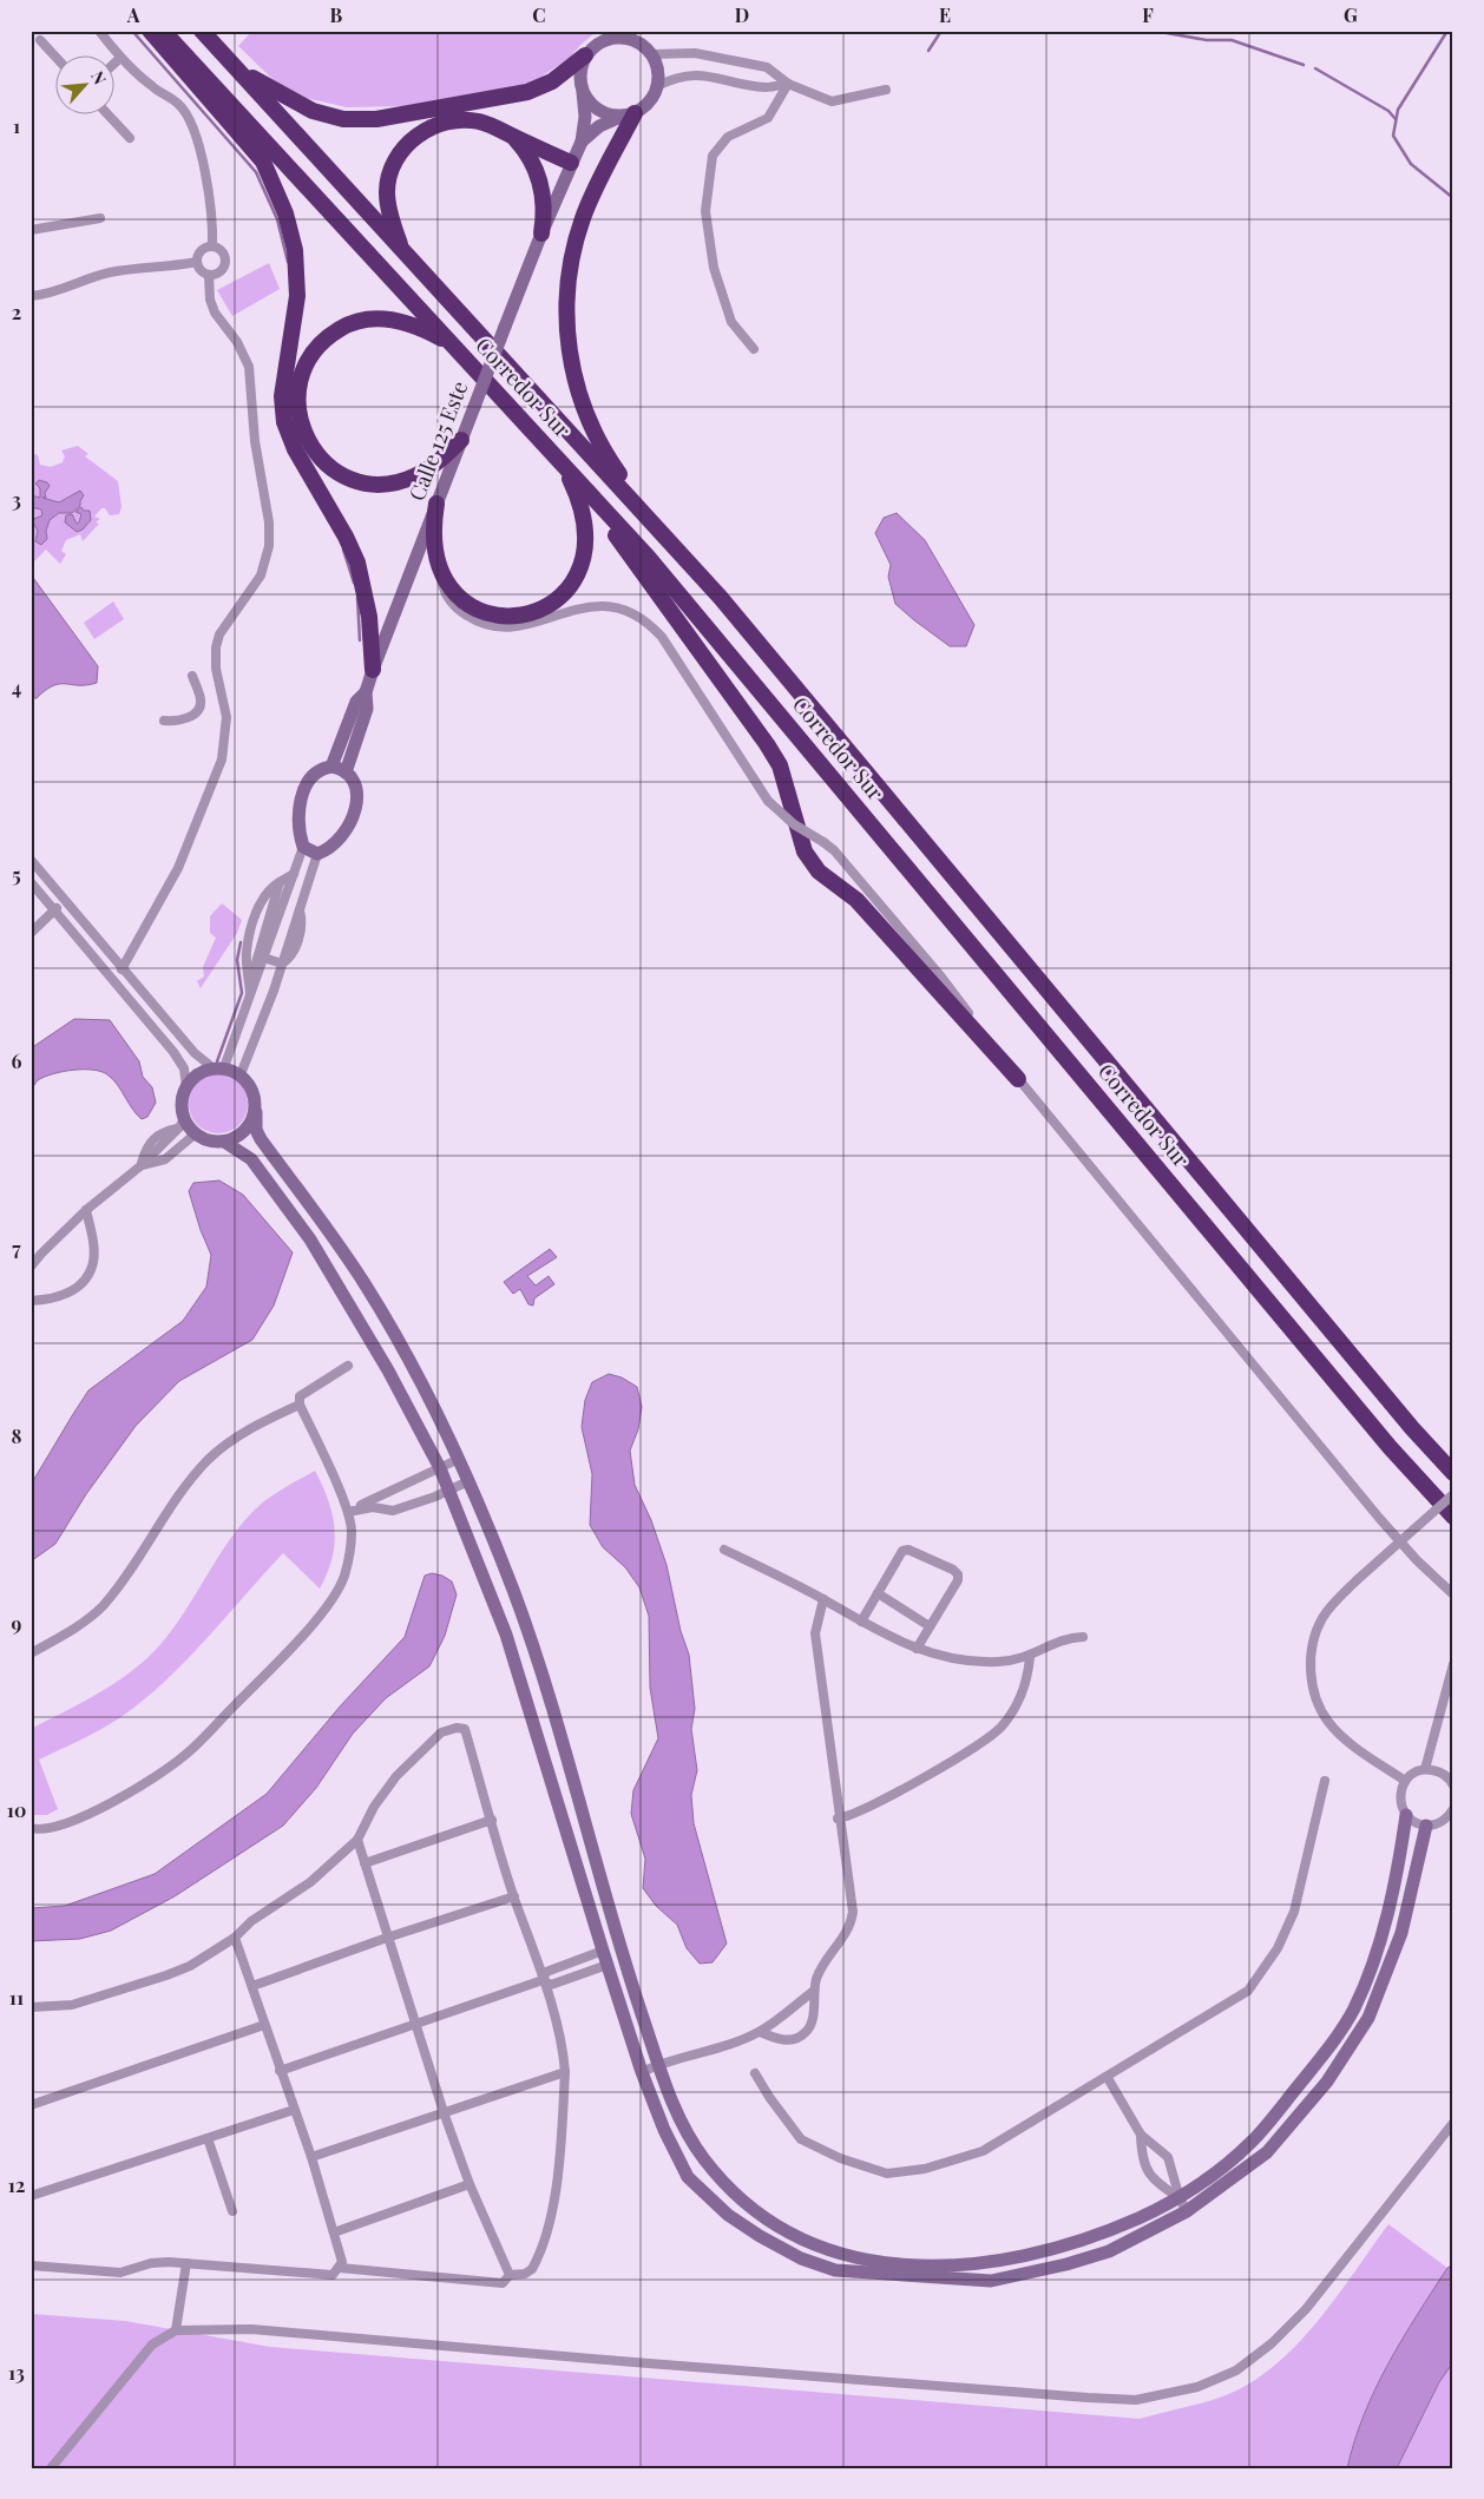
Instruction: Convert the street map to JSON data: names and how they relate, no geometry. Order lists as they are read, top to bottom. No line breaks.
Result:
{"streets":{"highway":["Corredor Sur"],"street":["Calle 125 Este"]},"north":"top right","grid":{"columns":["A","B","C","D","E","F","G"],"rows":["1","2","3","4","5","6","7","8","9","10","11","12","13"]}}
